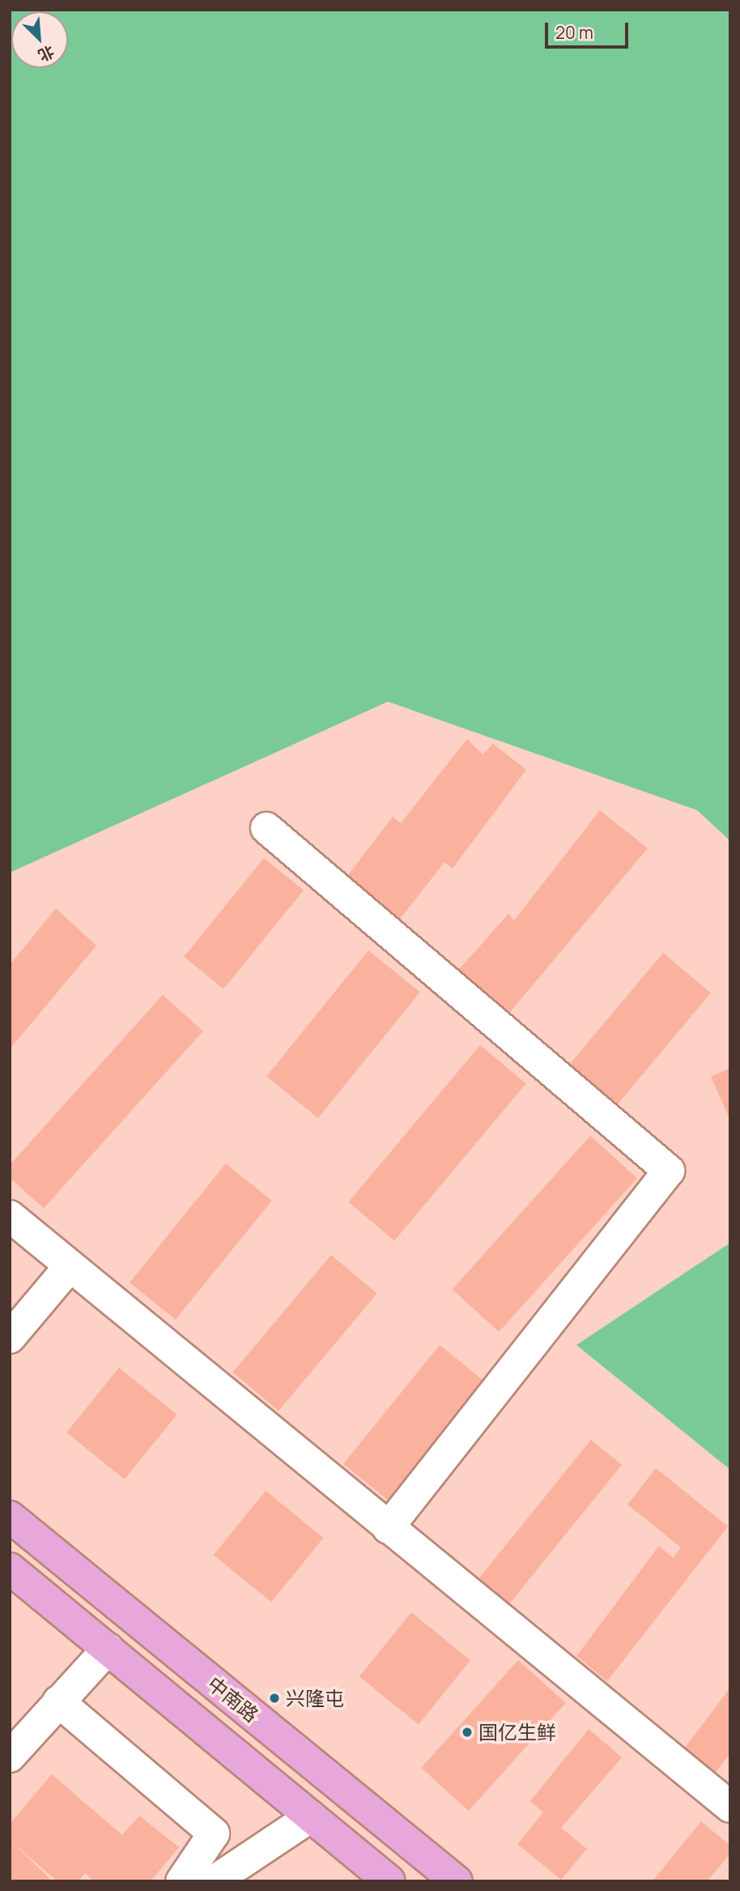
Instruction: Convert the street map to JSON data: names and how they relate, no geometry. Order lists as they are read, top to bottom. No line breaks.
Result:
{"streets":{"main road":["中南路"]},"places":["兴隆屯","国亿生鲜"],"scale_bar":"20 m","north":"bottom right"}
